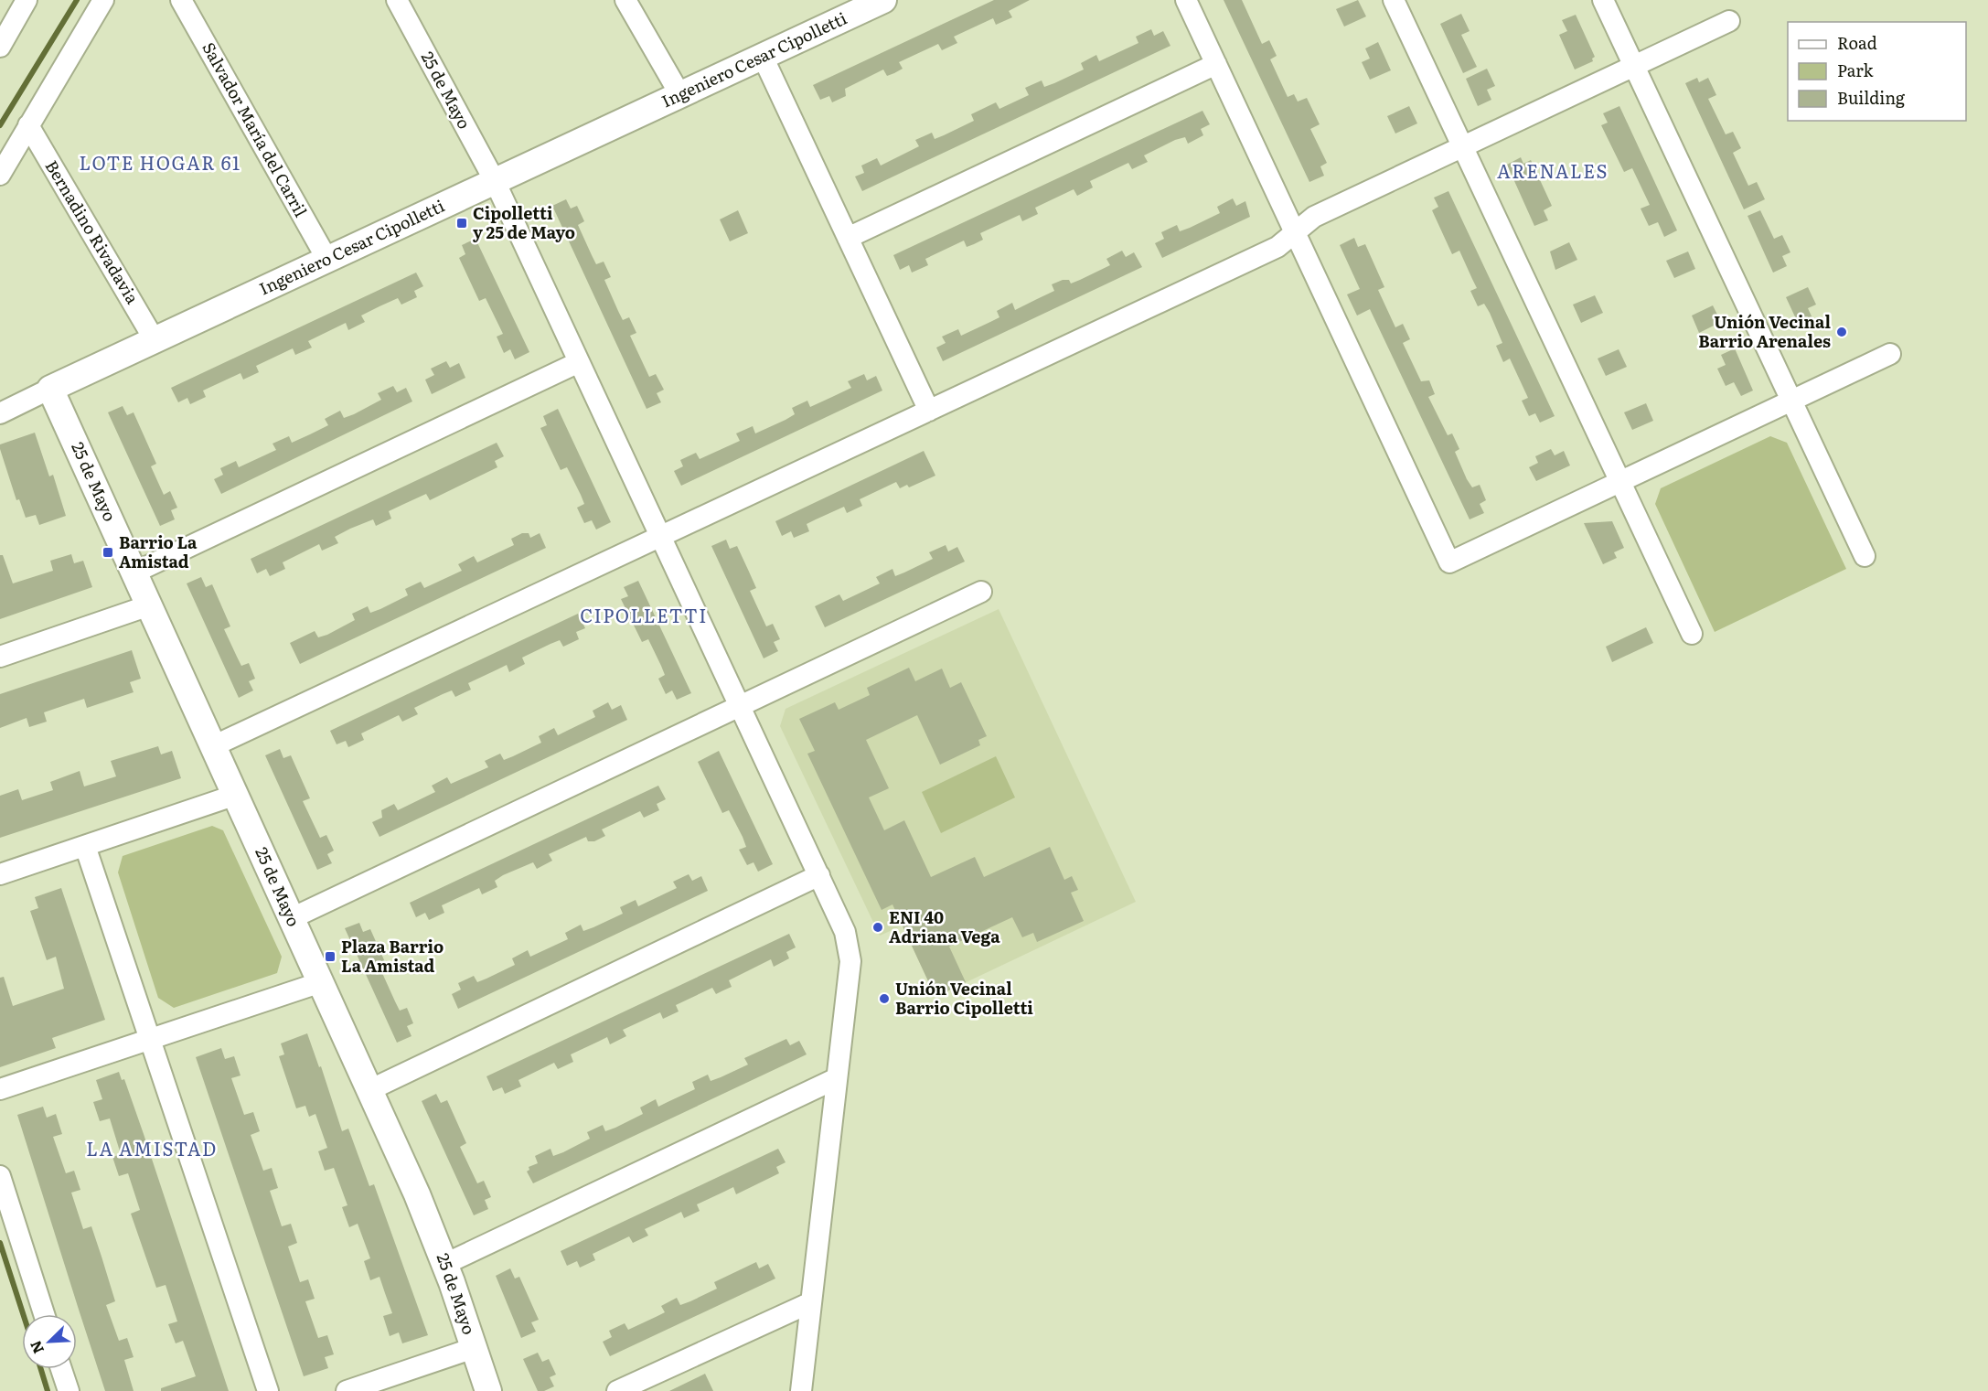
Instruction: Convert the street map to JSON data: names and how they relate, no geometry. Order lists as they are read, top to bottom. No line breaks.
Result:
{"streets":{"street":["Ingeniero Cesar Cipolletti","25 de Mayo","Salvador María del Carril","Bernadino Rivadavia"]},"crossings":[["Ingeniero Cesar Cipolletti","25 de Mayo"],["Ingeniero Cesar Cipolletti","Salvador María del Carril"],["Ingeniero Cesar Cipolletti","Bernadino Rivadavia"]],"districts":["LOTE HOGAR 61","ARENALES","CIPOLLETTI","LA AMISTAD"],"places":{"transit":["Cipolletti y 25 de Mayo","Barrio La Amistad","Plaza Barrio La Amistad"],"other":["Unión Vecinal Barrio Arenales","ENI 40 Adriana Vega","Unión Vecinal Barrio Cipolletti"]},"legend":["Road","Park","Building"],"north":"bottom left"}
